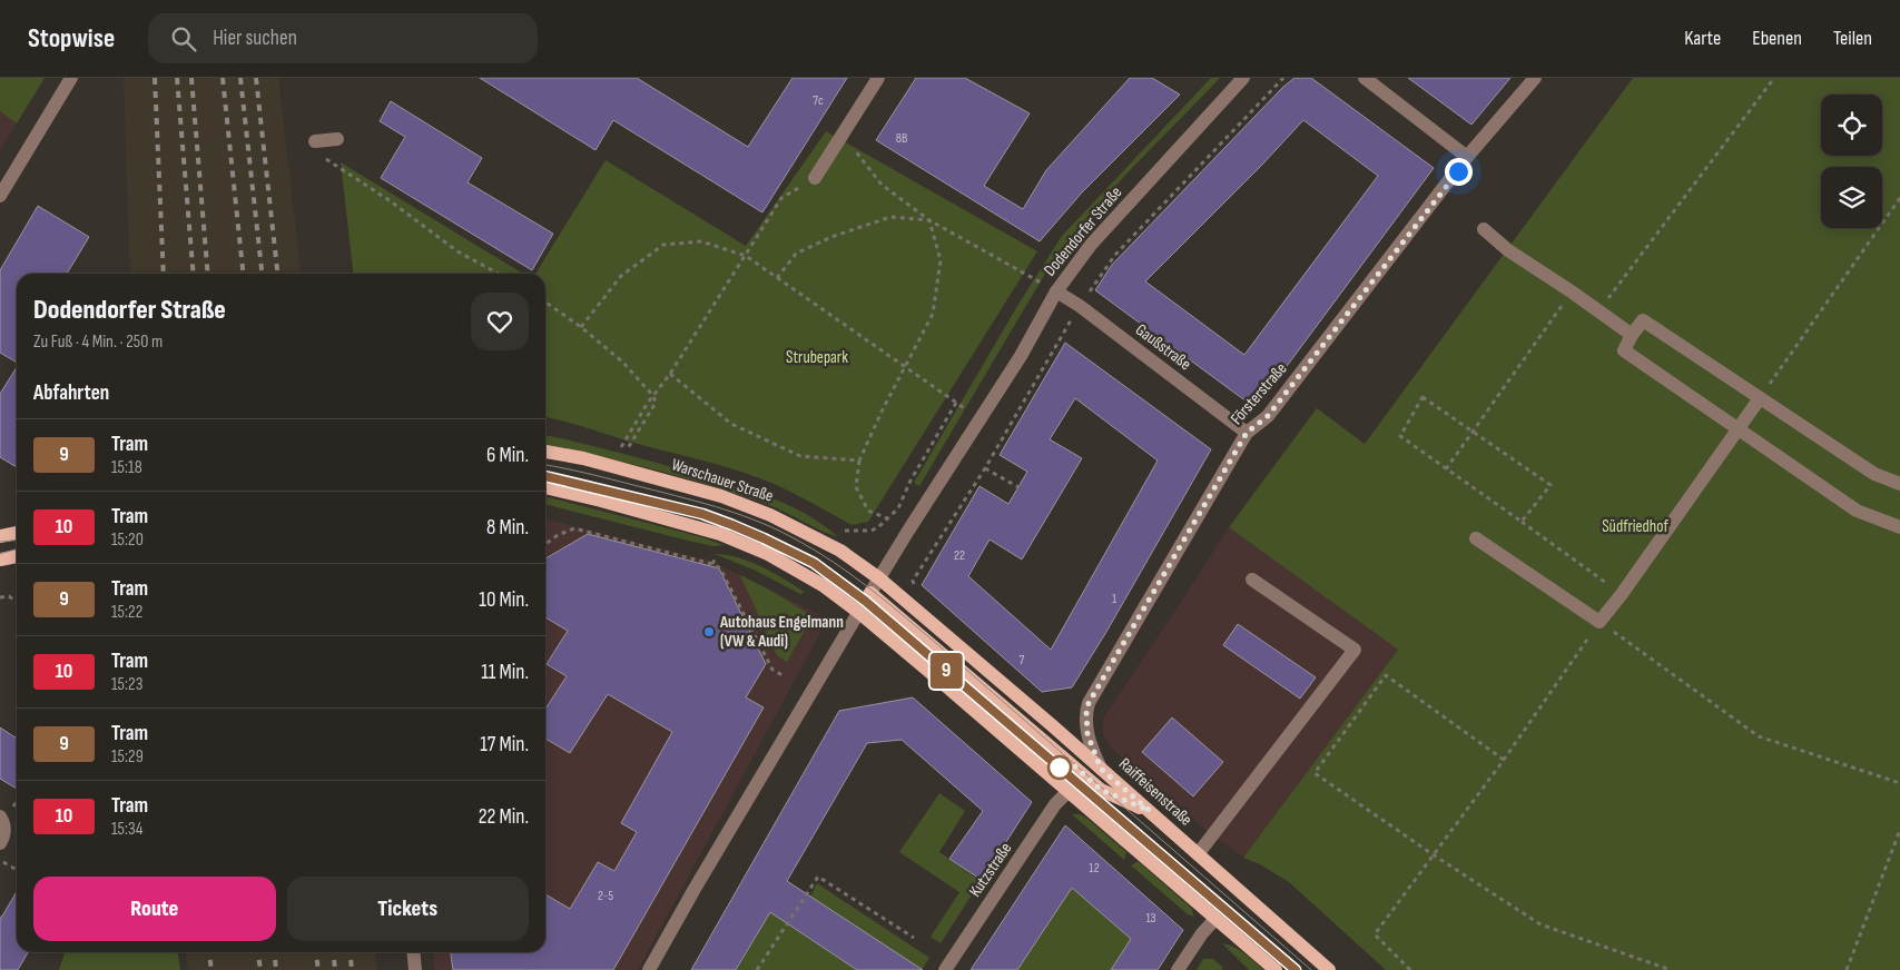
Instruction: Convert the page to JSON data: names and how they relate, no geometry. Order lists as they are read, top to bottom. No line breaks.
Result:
{"streets":{"main road":["Warschauer Straße","Raiffeisenstraße"],"street":["Dodendorfer Straße","Gaußstraße","Försterstraße","Kutzstraße"]},"crossings":[["Dodendorfer Straße","Gaußstraße"],["Dodendorfer Straße","Warschauer Straße"],["Dodendorfer Straße","Raiffeisenstraße"],["Gaußstraße","Försterstraße"],["Försterstraße","Raiffeisenstraße"],["Warschauer Straße","Raiffeisenstraße"]],"parks":["Strubepark","Südfriedhof"],"places":["Autohaus Engelmann (VW & Audi)"],"lines":["tram line 9"],"house_numbers":["7c","8B","22","1","7","12","2-5","13"],"page":{"header":"Stopwise","search":"Hier suchen","nav":["Karte","Ebenen","Teilen"],"on_map":"9","heading":[["Dodendorfer Straße","Zu Fuß · 4 Min. · 250 m"],"Abfahrten"],"list":[{"mark":"9","name":"Tram","note":"15:18","value":"6 Min."},{"mark":"10","name":"Tram","note":"15:20","value":"8 Min."},{"mark":"9","name":"Tram","note":"15:22","value":"10 Min."},{"mark":"10","name":"Tram","note":"15:23","value":"11 Min."},{"mark":"9","name":"Tram","note":"15:29","value":"17 Min."},{"mark":"10","name":"Tram","note":"15:34","value":"22 Min."}],"buttons":["Route","Tickets"]}}
